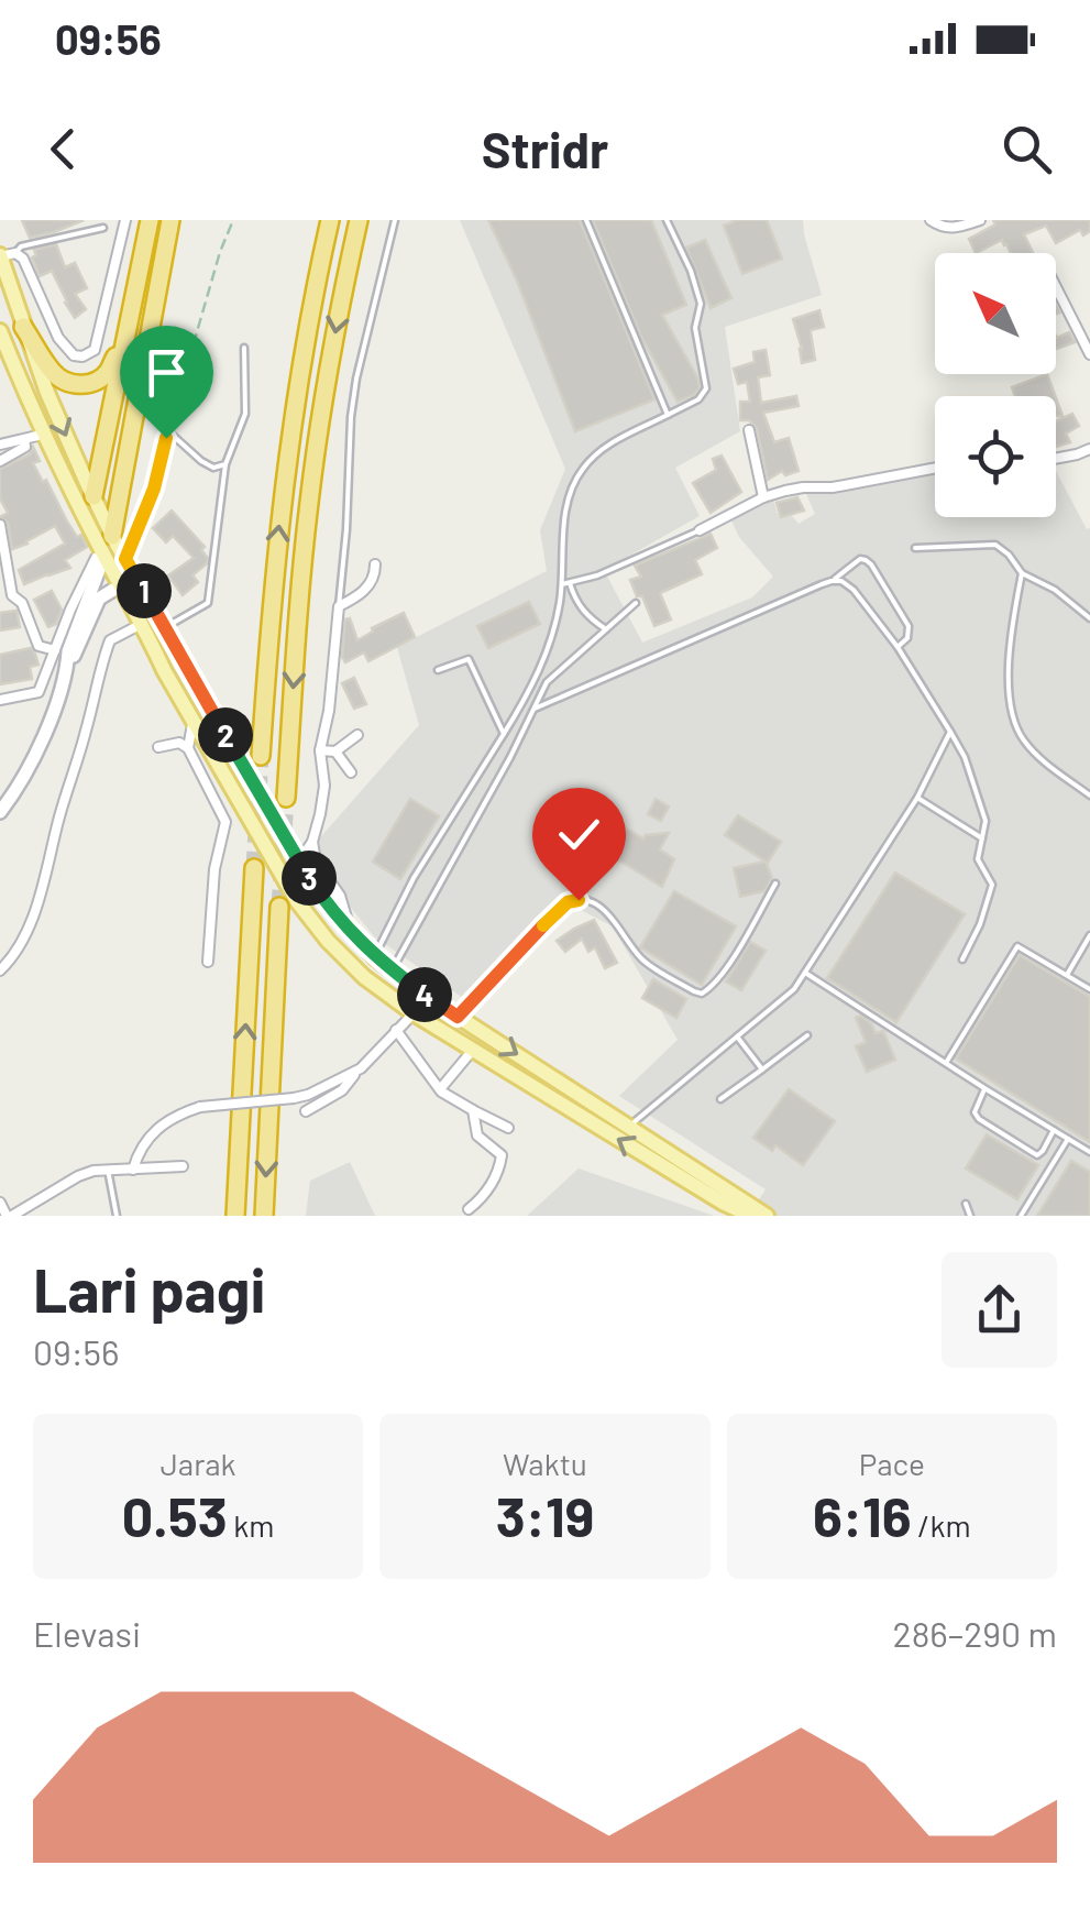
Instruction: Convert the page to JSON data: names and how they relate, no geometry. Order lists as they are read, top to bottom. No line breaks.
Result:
{"north":"top left","page":{"status":"09:56","header":"Stridr","pins":["1","2","3","4"],"heading":["Lari pagi","09:56"],"stats":[["Jarak","0.53 km"],["Waktu","3:19"],["Pace","6:16 /km"]],"chart":["Elevasi","286–290 m"]}}
